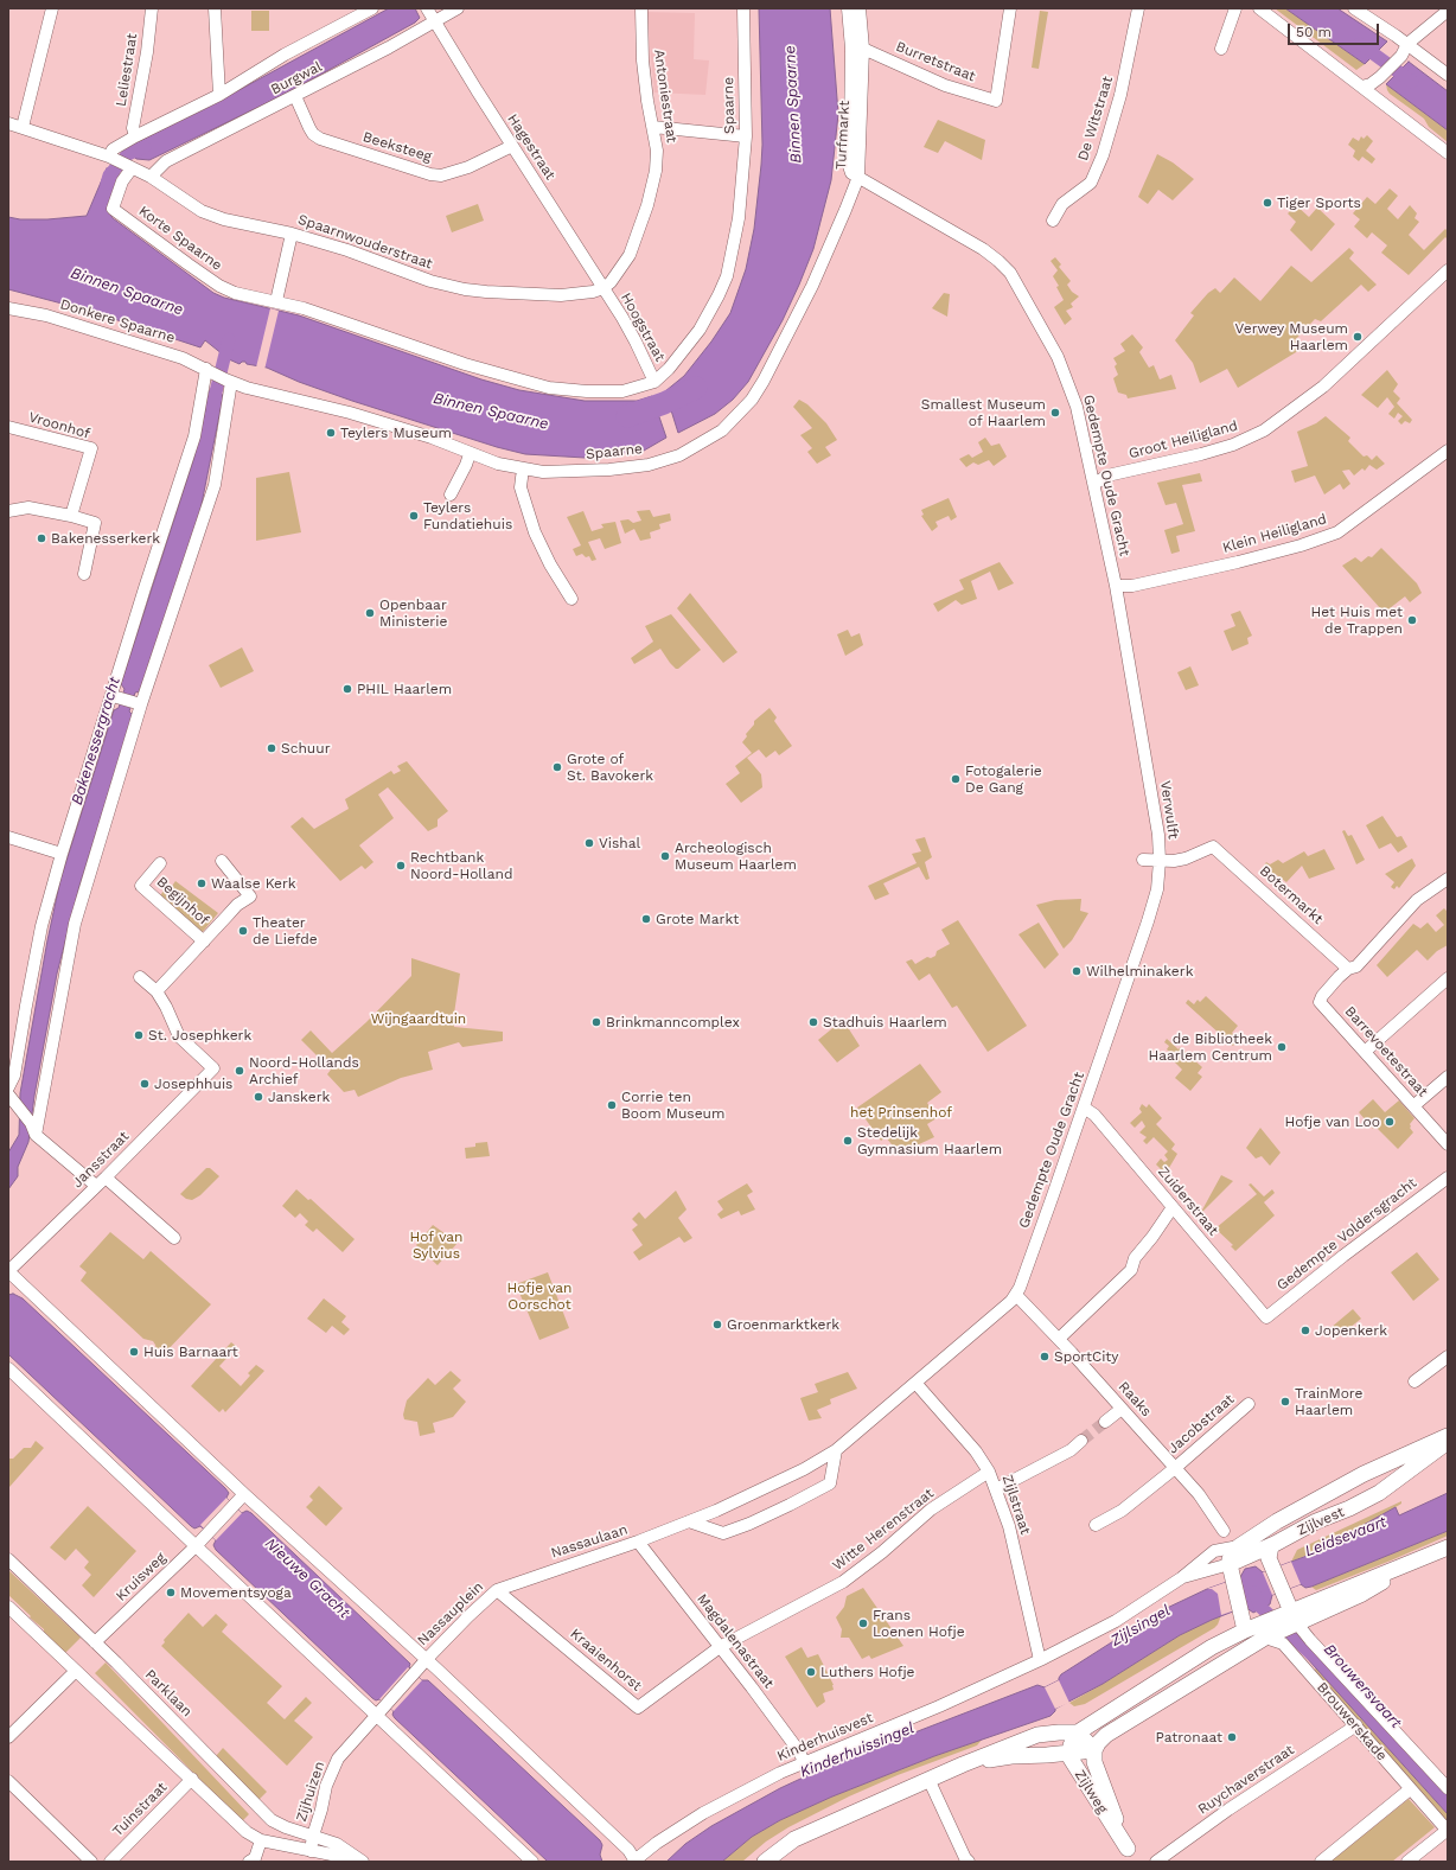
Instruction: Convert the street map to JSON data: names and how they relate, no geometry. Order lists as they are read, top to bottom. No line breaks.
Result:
{"streets":{"main road":["Zijlvest","Zijlweg"],"street":["Burretstraat","Leliestraat","Burgwal","Antoniestraat","Spaarne","De Witstraat","Turfmarkt","Beeksteeg","Hagestraat","Korte Spaarne","Spaarnwouderstraat","Donkere Spaarne","Hoogstraat","Vroonhof","Groot Heiligland","Gedempte Oude Gracht","Klein Heiligland","Verwulft","Botermarkt","Begijnhof","Barrevoetestraat","Jansstraat","Zuiderstraat","Gedempte Voldersgracht","Raaks","Jacobstraat","Zijlstraat","Witte Herenstraat","Nassaulaan","Kruisweg","Nassauplein","Magdalenastraat","Kraaienhorst","Parklaan","Brouwerskade","Kinderhuisvest","Ruychaverstraat","Zijhuizen","Tuinstraat"]},"crossings":[["Burretstraat","Turfmarkt"],["Leliestraat","Burgwal"],["Burgwal","Beeksteeg"],["Burgwal","Hagestraat"],["Burgwal","Spaarnwouderstraat"],["Antoniestraat","Hagestraat"],["Antoniestraat","Spaarnwouderstraat"],["Antoniestraat","Hoogstraat"],["Spaarne","Turfmarkt"],["Spaarne","Korte Spaarne"],["Spaarne","Donkere Spaarne"],["Spaarne","Hoogstraat"],["Spaarne","Gedempte Oude Gracht"],["Turfmarkt","Gedempte Oude Gracht"],["Beeksteeg","Hagestraat"],["Hagestraat","Spaarnwouderstraat"],["Hagestraat","Hoogstraat"],["Korte Spaarne","Spaarnwouderstraat"],["Spaarnwouderstraat","Hoogstraat"],["Groot Heiligland","Gedempte Oude Gracht"],["Gedempte Oude Gracht","Klein Heiligland"],["Gedempte Oude Gracht","Verwulft"],["Gedempte Oude Gracht","Zuiderstraat"],["Gedempte Oude Gracht","Raaks"],["Gedempte Oude Gracht","Zijlstraat"],["Gedempte Oude Gracht","Nassaulaan"],["Verwulft","Botermarkt"],["Botermarkt","Barrevoetestraat"],["Begijnhof","Jansstraat"],["Zuiderstraat","Gedempte Voldersgracht"],["Raaks","Jacobstraat"],["Zijlstraat","Zijlvest"],["Zijlstraat","Witte Herenstraat"],["Zijlstraat","Nassaulaan"],["Zijlstraat","Kinderhuisvest"],["Zijlvest","Kinderhuisvest"],["Witte Herenstraat","Magdalenastraat"],["Witte Herenstraat","Kraaienhorst"],["Nassaulaan","Nassauplein"],["Nassaulaan","Magdalenastraat"],["Nassaulaan","Kraaienhorst"],["Kruisweg","Parklaan"],["Nassauplein","Kraaienhorst"],["Nassauplein","Zijhuizen"],["Magdalenastraat","Kraaienhorst"],["Magdalenastraat","Kinderhuisvest"],["Parklaan","Zijhuizen"],["Brouwerskade","Ruychaverstraat"]],"water":["Binnen Spaarne","Bakenessergracht","Leidsevaart","Nieuwe Gracht","Zijlsingel","Brouwersvaart","Kinderhuissingel"],"parks":["Wijngaardtuin","het Prinsenhof","Hof van Sylvius","Hofje van Oorschot"],"places":["Tiger Sports","Verwey Museum Haarlem","Smallest Museum of Haarlem","Teylers Museum","Teylers Fundatiehuis","Bakenesserkerk","Openbaar Ministerie","Het Huis met de Trappen","PHIL Haarlem","Schuur","Grote of St. Bavokerk","Fotogalerie De Gang","Vishal","Archeologisch Museum Haarlem","Rechtbank Noord-Holland","Waalse Kerk","Grote Markt","Theater de Liefde","Wilhelminakerk","Brinkmanncomplex","Stadhuis Haarlem","St. Josephkerk","de Bibliotheek Haarlem Centrum","Noord-Hollands Archief","Josephhuis","Janskerk","Corrie ten Boom Museum","Hofje van Loo","Stedelijk Gymnasium Haarlem","Groenmarktkerk","Jopenkerk","Huis Barnaart","SportCity","TrainMore Haarlem","Movementsyoga","Frans Loenen Hofje","Luthers Hofje","Patronaat"],"scale_bar":"50 m"}
